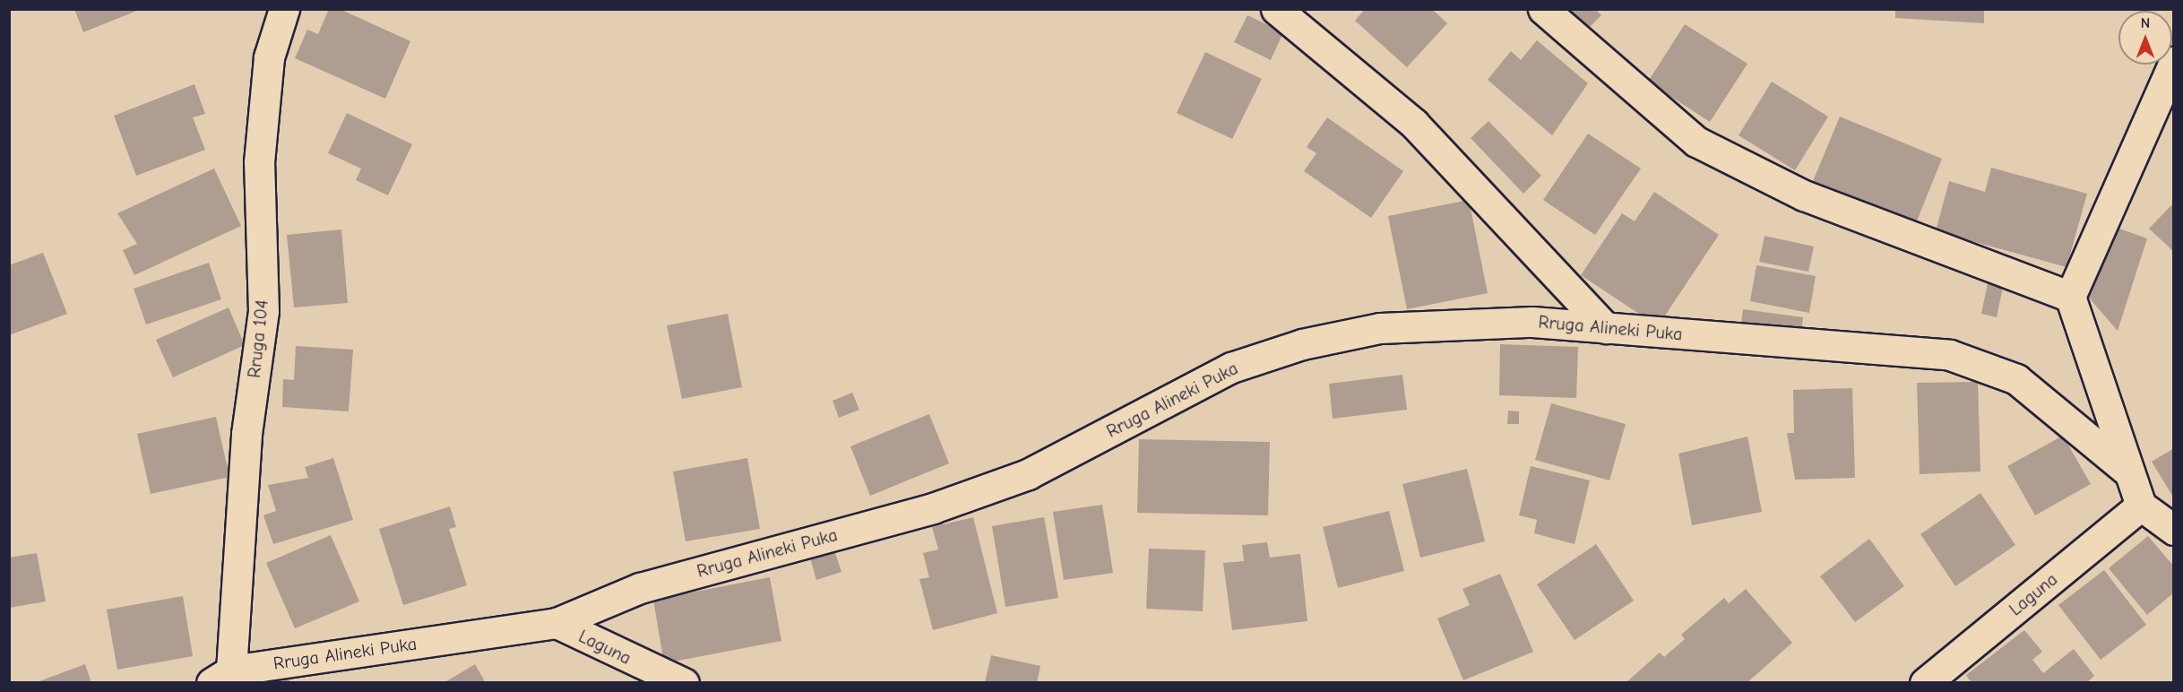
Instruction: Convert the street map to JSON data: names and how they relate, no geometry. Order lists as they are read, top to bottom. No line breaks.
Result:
{"streets":{"street":["Rruga Alineki Puka","Rruga 104","Laguna"]},"crossings":[["Rruga Alineki Puka","Rruga 104"],["Rruga Alineki Puka","Laguna"]],"north":"top"}
